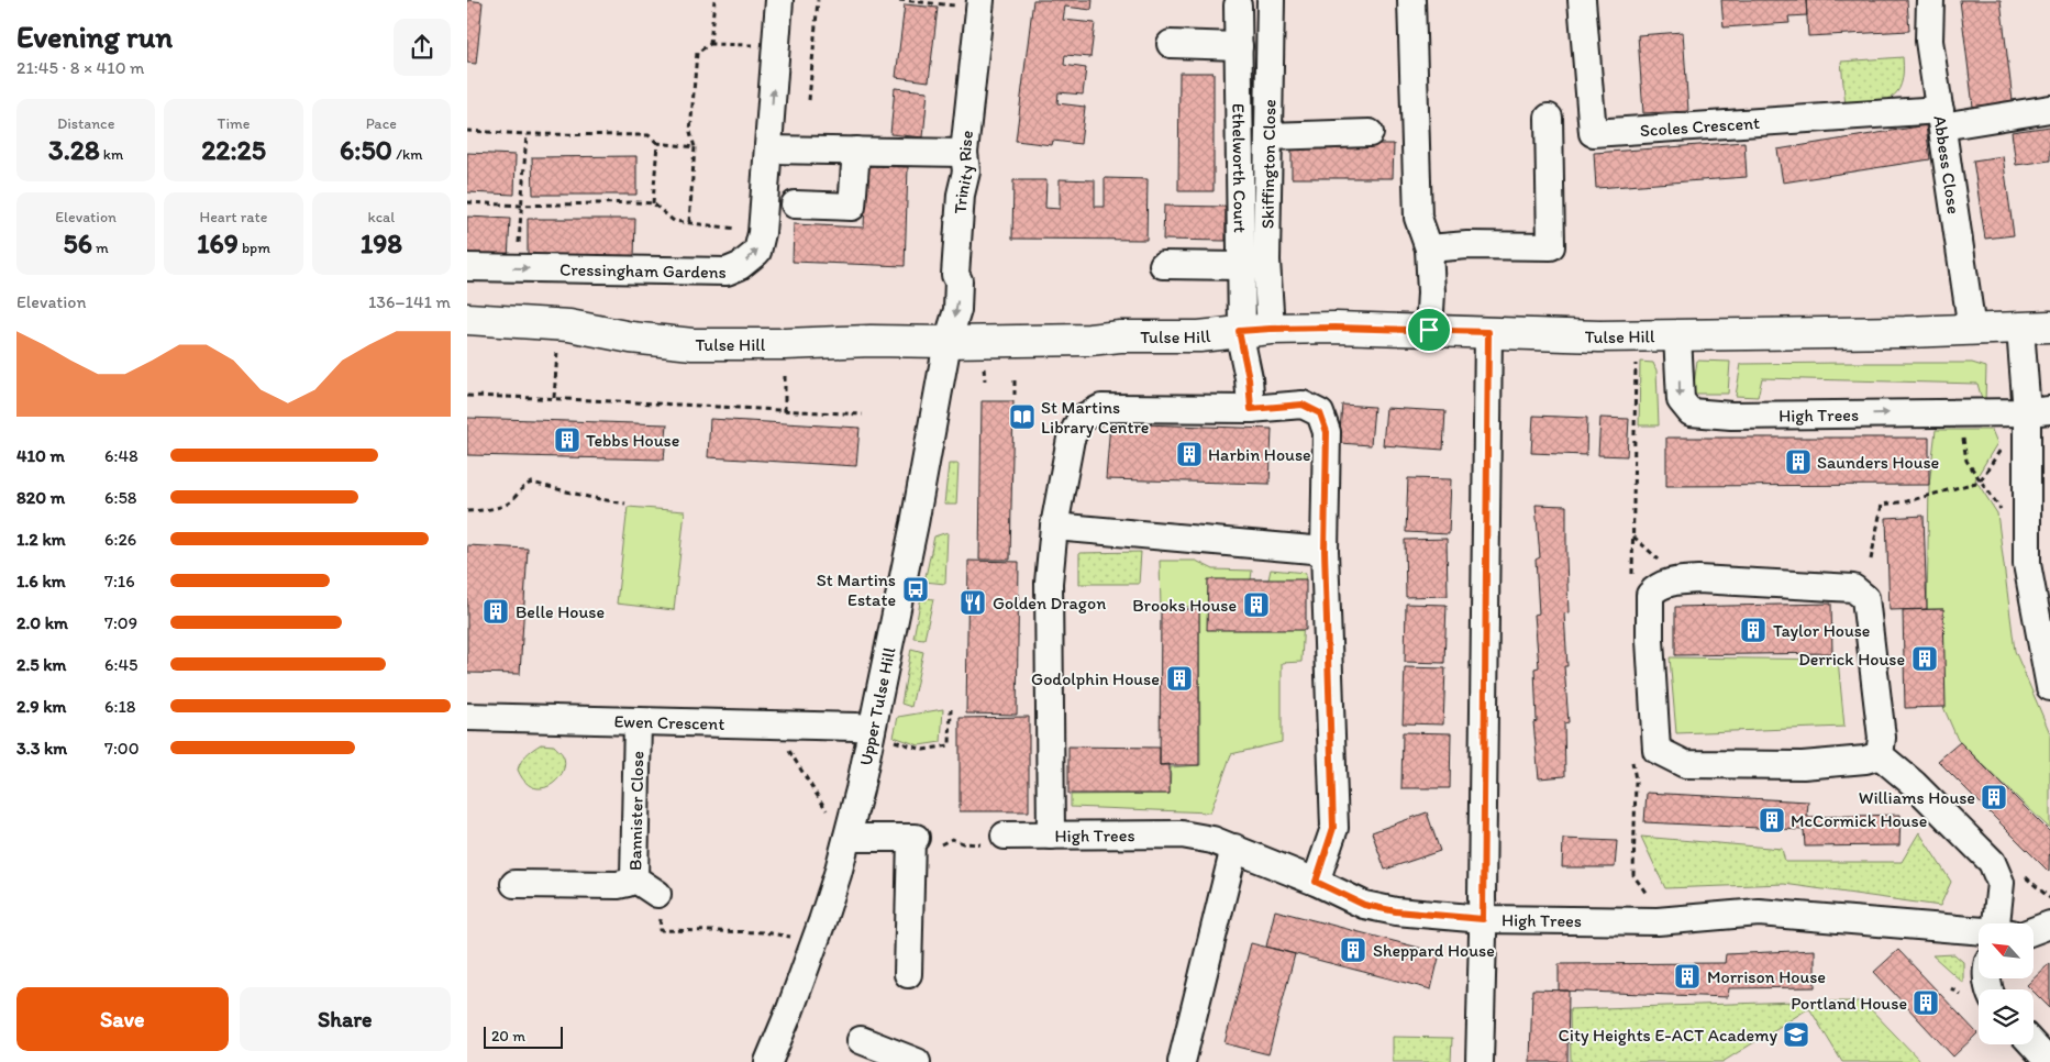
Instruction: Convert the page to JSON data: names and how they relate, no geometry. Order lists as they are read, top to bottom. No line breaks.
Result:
{"streets":{"main road":["Tulse Hill"],"street":["Scoles Crescent","Skiffington Close","Abbess Close","Ethelworth Court","Trinity Rise","Cressingham Gardens","High Trees","Upper Tulse Hill","Ewen Crescent","Bannister Close"]},"crossings":[["Scoles Crescent","Abbess Close"],["Skiffington Close","Ethelworth Court"],["Skiffington Close","Tulse Hill"],["Abbess Close","Tulse Hill"],["Ethelworth Court","Tulse Hill"],["Trinity Rise","Tulse Hill"],["Trinity Rise","Upper Tulse Hill"],["Tulse Hill","High Trees"],["Tulse Hill","Upper Tulse Hill"],["Upper Tulse Hill","Ewen Crescent"],["Ewen Crescent","Bannister Close"]],"one_way":["Trinity Rise"],"places":{"library":["St Martins Library Centre"],"building":["Tebbs House","Harbin House","Saunders House","Brooks House","Belle House","Taylor House","Derrick House","Godolphin House","Williams House","McCormick House","Sheppard House","Morrison House","Portland House"],"bus stop":["St Martins Estate"],"restaurant":["Golden Dragon"],"school or university":["City Heights E-ACT Academy"]},"scale_bar":"20 m","north":"top left","page":{"heading":["Evening run","21:45 · 8 × 410 m"],"stats":[["Distance","3.28 km"],["Time","22:25"],["Pace","6:50 /km"],["Elevation","56 m"],["Heart rate","169 bpm"],["kcal","198"]],"chart":["Elevation","136–141 m"],"list":[{"name":"410 m","note":"6:48"},{"name":"820 m","note":"6:58"},{"name":"1.2 km","note":"6:26"},{"name":"1.6 km","note":"7:16"},{"name":"2.0 km","note":"7:09"},{"name":"2.5 km","note":"6:45"},{"name":"2.9 km","note":"6:18"},{"name":"3.3 km","note":"7:00"}],"buttons":["Save","Share"],"scale":"20 m"}}
